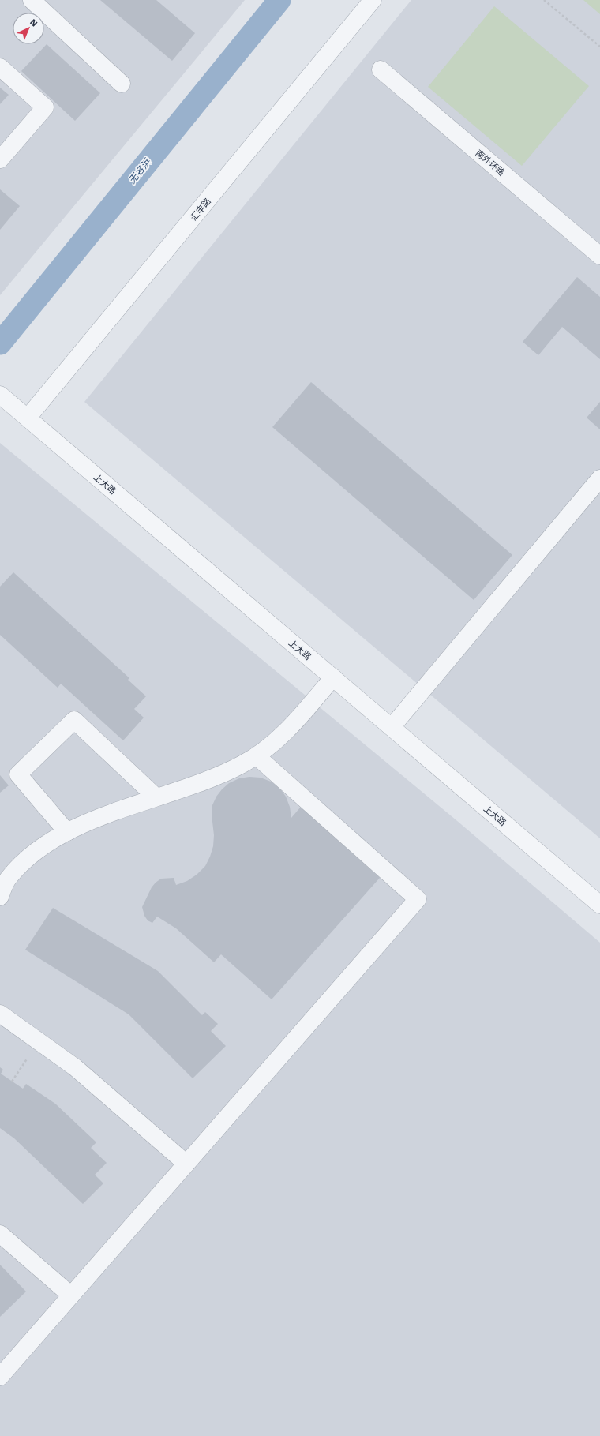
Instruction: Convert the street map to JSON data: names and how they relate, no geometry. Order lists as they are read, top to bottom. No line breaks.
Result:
{"streets":{"street":["南外环路","汇丰路","上大路"]},"crossings":[["汇丰路","上大路"]],"water":["无名浜"],"north":"top right"}
